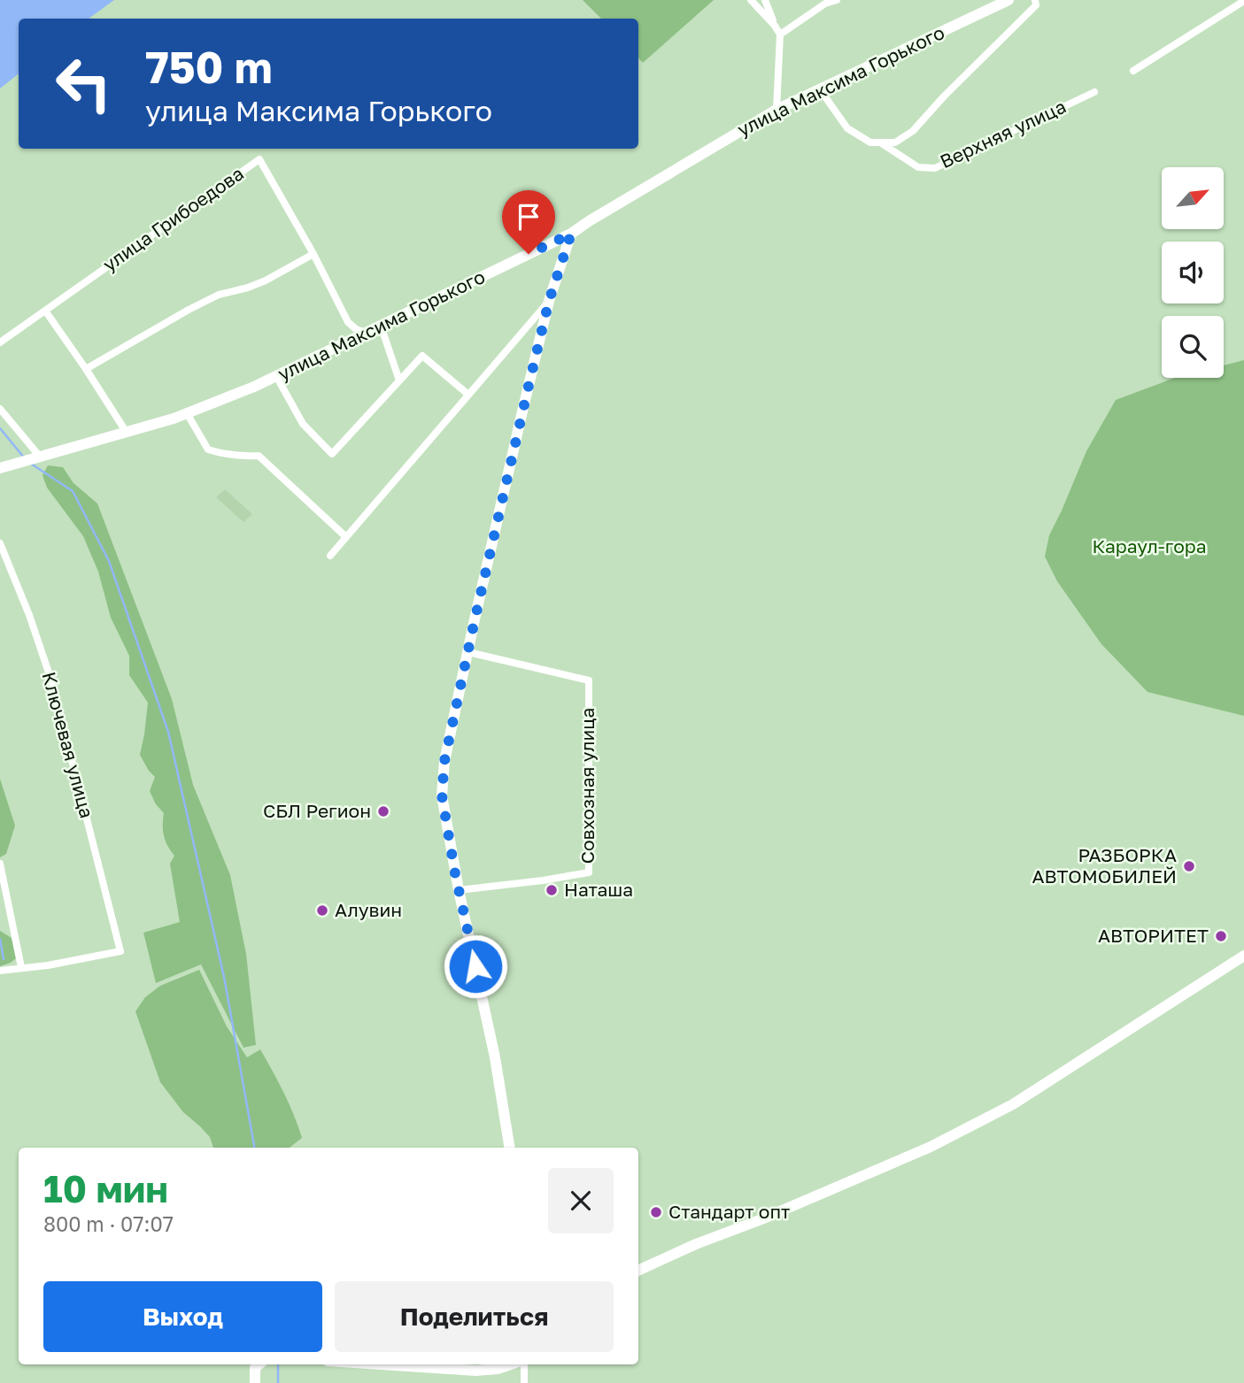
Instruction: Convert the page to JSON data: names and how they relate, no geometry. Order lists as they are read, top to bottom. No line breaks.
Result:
{"streets":{"street":["улица Максима Горького","Верхняя улица","улица Грибоедова","Ключевая улица","Совхозная улица"]},"crossings":[["улица Максима Горького","Верхняя улица"],["улица Максима Горького","улица Грибоедова"]],"parks":["Караул-гора"],"places":["СБЛ Регион","РАЗБОРКА АВТОМОБИЛЕЙ","Наташа","Алувин","АВТОРИТЕТ","Стандарт опт"],"north":"top right","page":{"turn":["750 m","улица Максима Горького"],"heading":["10 мин","800 m · 07:07"],"buttons":["Выход","Поделиться"]}}
